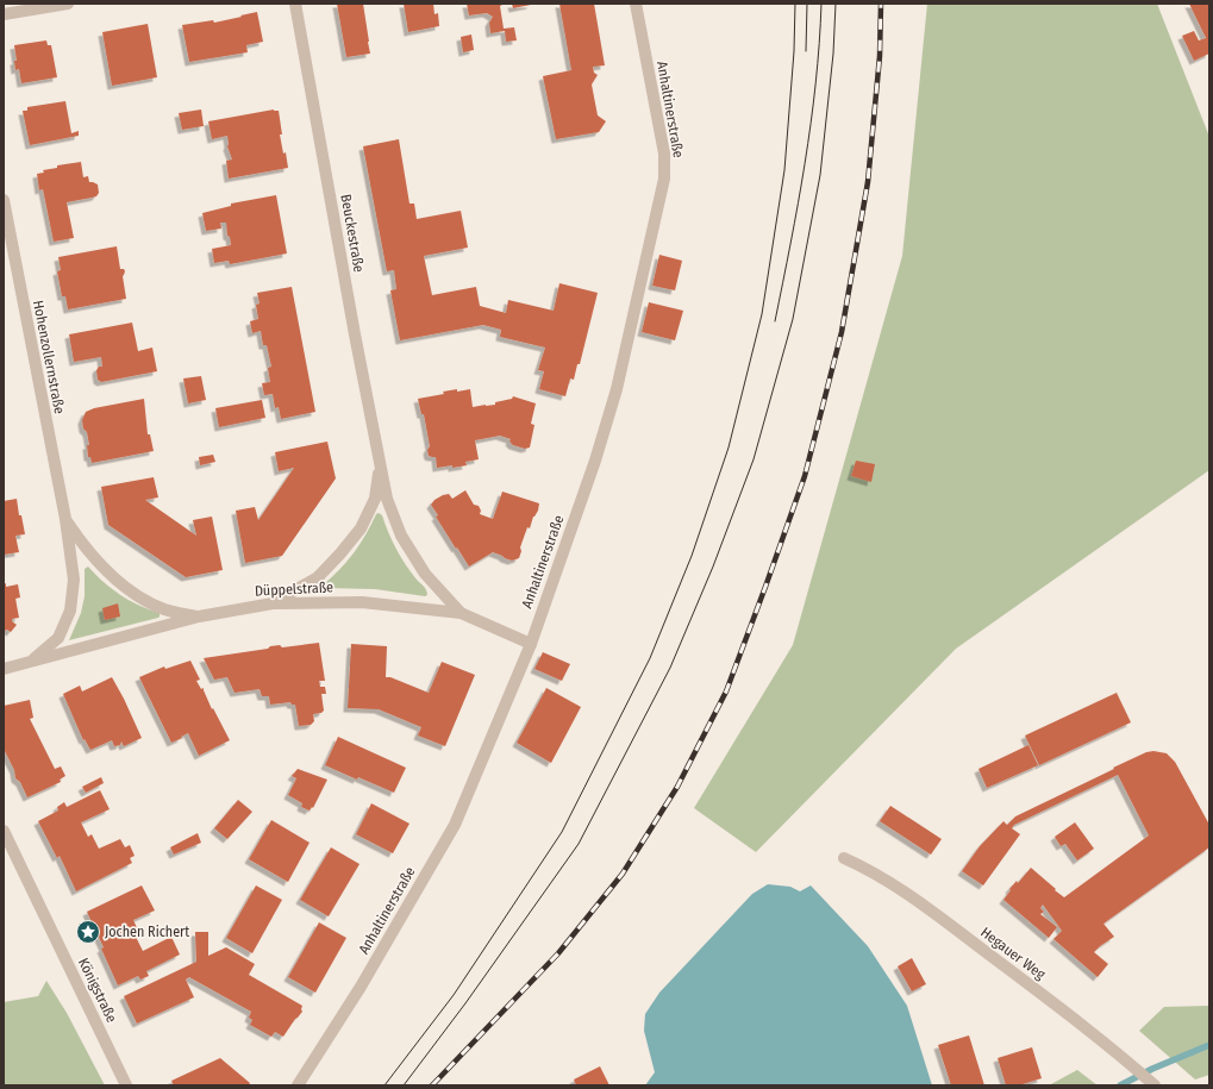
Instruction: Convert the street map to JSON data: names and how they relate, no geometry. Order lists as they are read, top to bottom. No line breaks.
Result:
{"streets":{"street":["Anhaltinerstraße","Beuckestraße","Hohenzollernstraße","Düppelstraße","Hegauer Weg","Königstraße"]},"crossings":[["Anhaltinerstraße","Düppelstraße"],["Beuckestraße","Düppelstraße"],["Hohenzollernstraße","Düppelstraße"]],"places":{"place":["Jochen Richert"]}}
